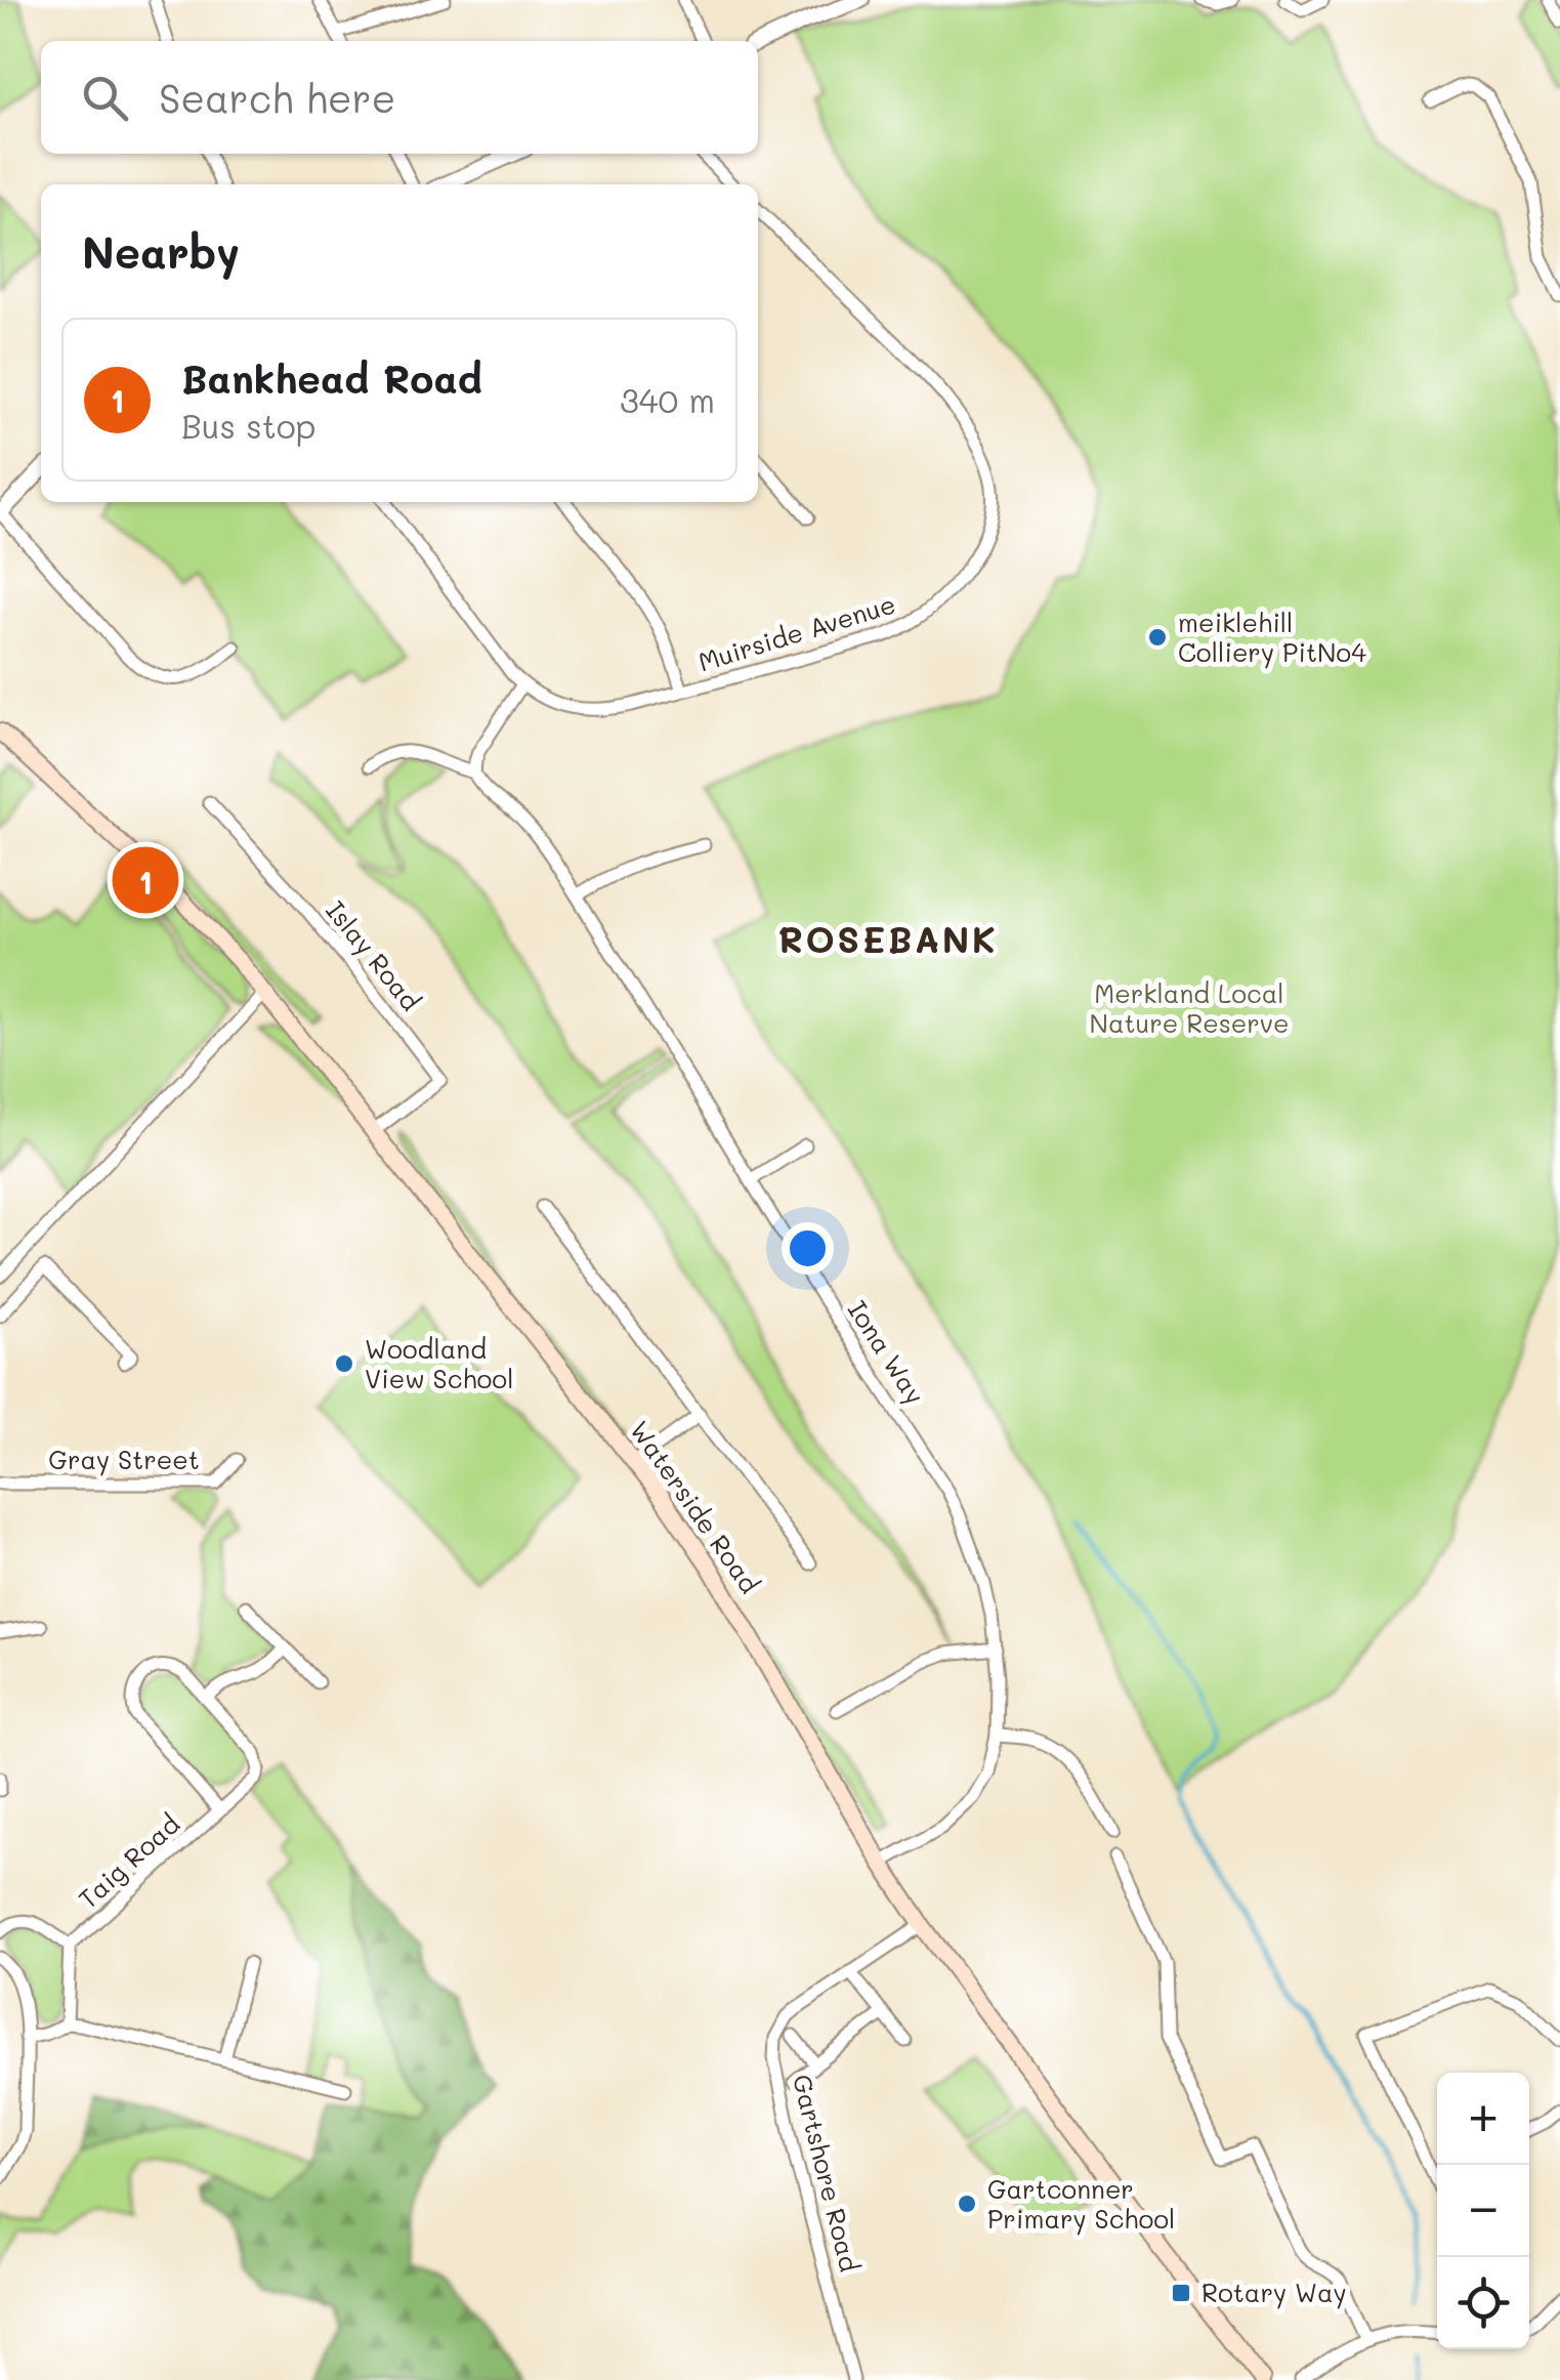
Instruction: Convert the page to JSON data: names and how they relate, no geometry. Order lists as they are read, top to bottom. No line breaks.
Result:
{"streets":{"main road":["Waterside Road"],"street":["Muirside Avenue","Islay Road","Iona Way","Gray Street","Taig Road","Gartshore Road"]},"crossings":[["Islay Road","Waterside Road"],["Iona Way","Waterside Road"],["Waterside Road","Gartshore Road"]],"districts":["ROSEBANK"],"parks":["Merkland Local Nature Reserve"],"places":{"other":["meiklehill Colliery PitNo4","Woodland View School","Gartconner Primary School"],"transit":["Rotary Way"]},"page":{"search":"Search here","heading":"Nearby","list":[{"mark":"1","name":"Bankhead Road","note":"Bus stop","value":"340 m"}],"pins":"1","map_buttons":["+","−"]}}
